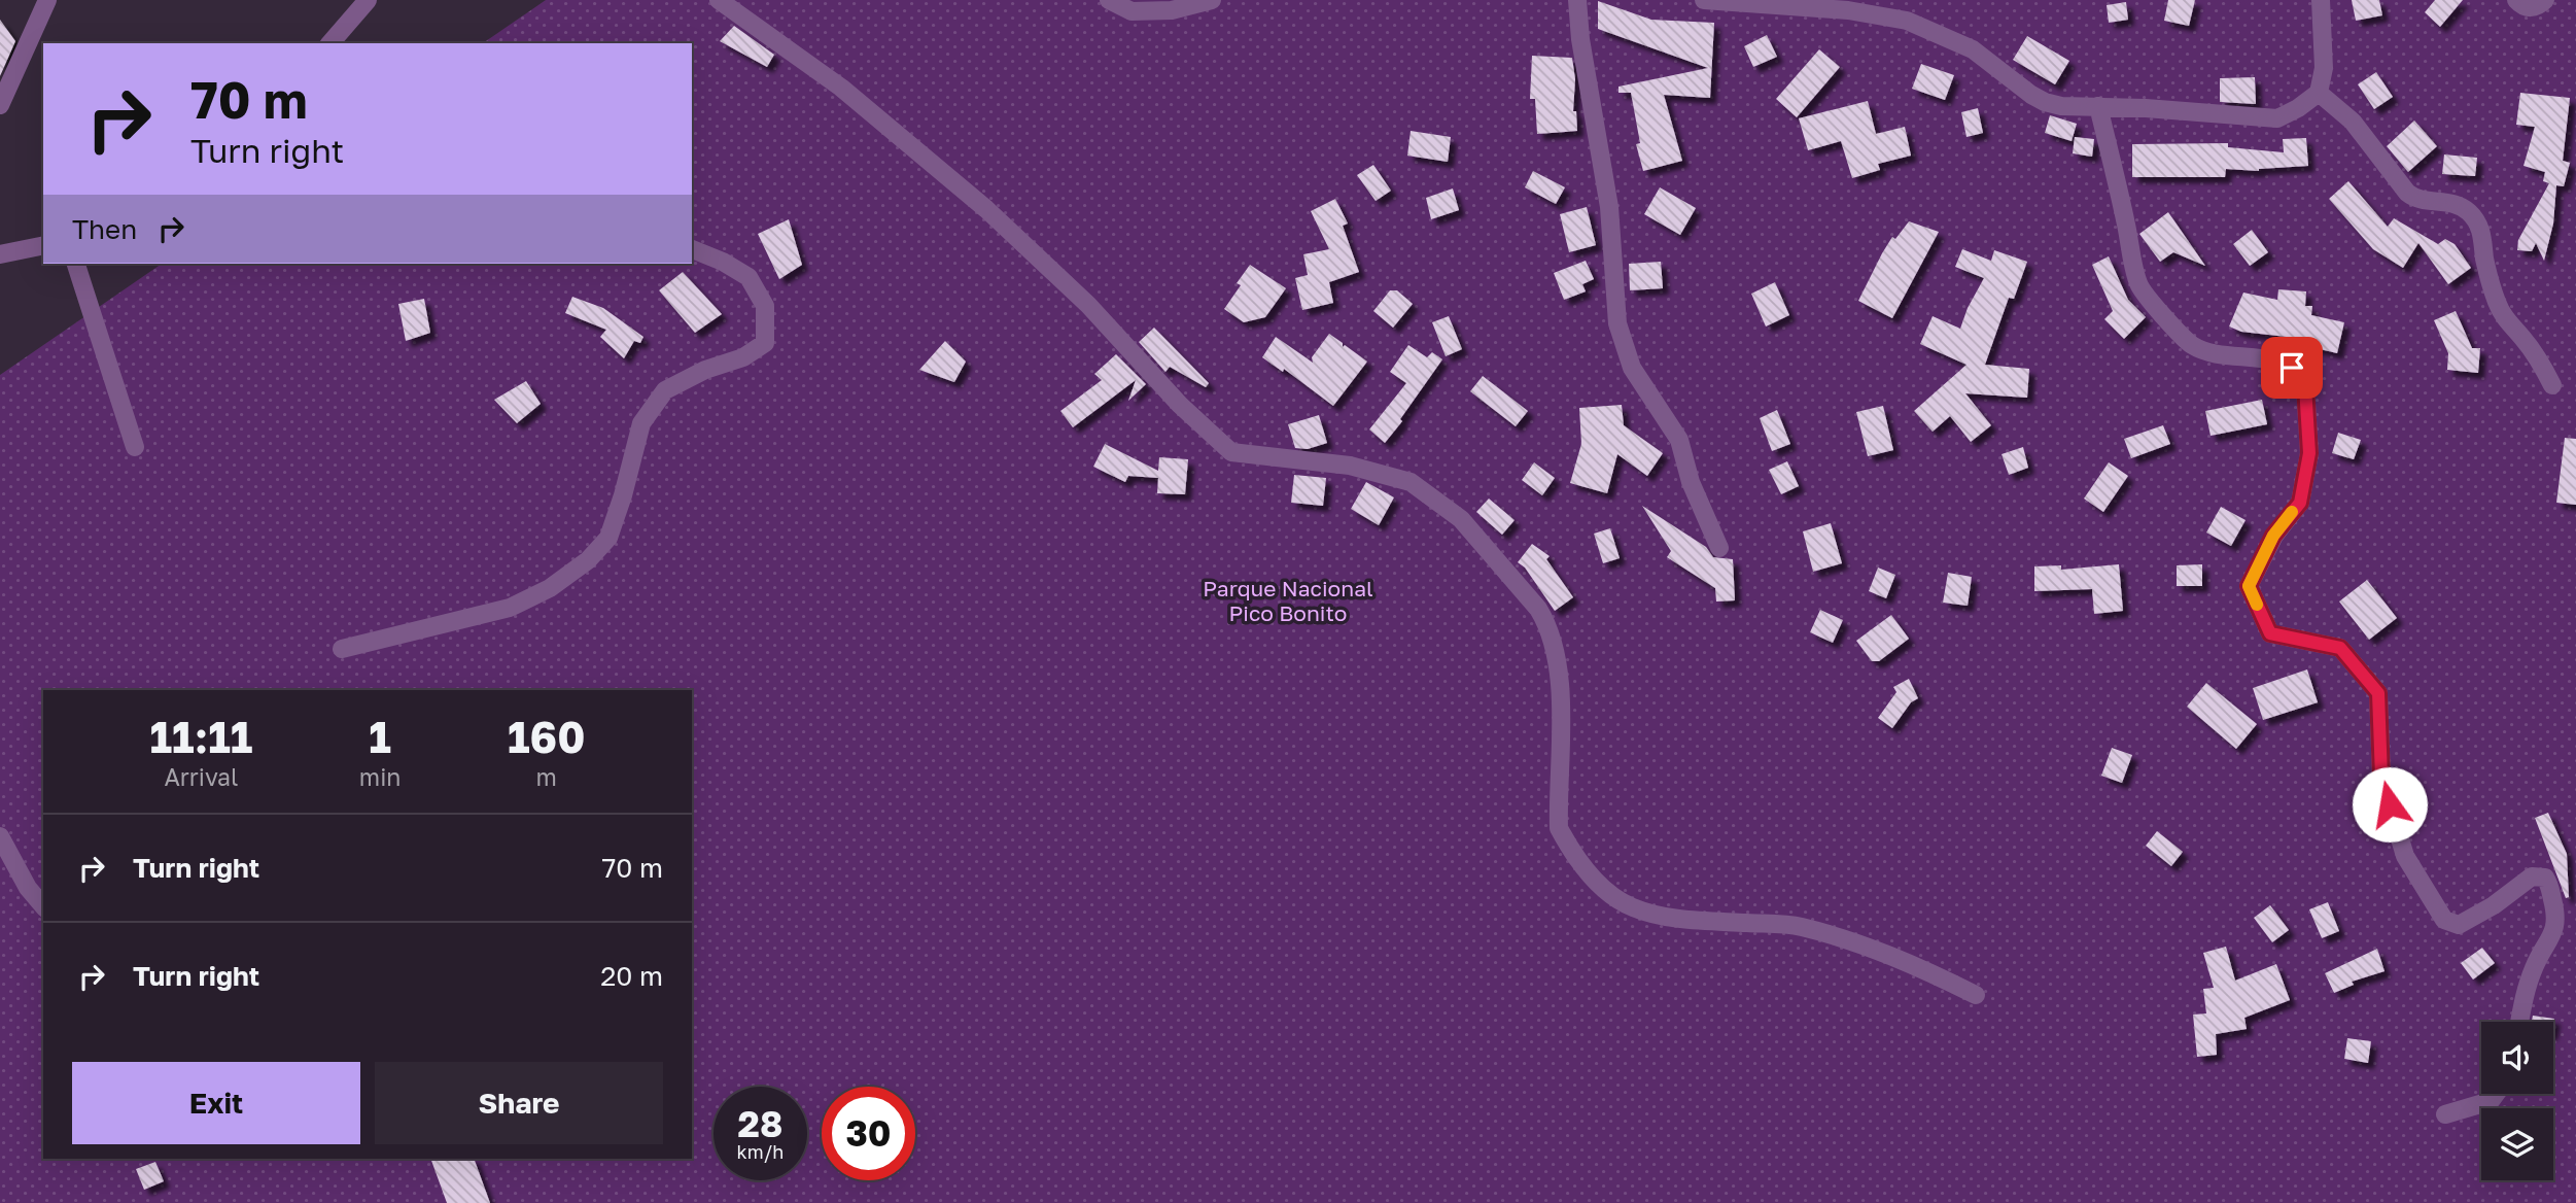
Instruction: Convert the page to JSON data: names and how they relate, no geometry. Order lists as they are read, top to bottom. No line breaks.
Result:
{"parks":["Parque Nacional Pico Bonito"],"page":{"turn":["70 m","Turn right"],"then":"Then","eta":["11:11","Arrival","1","min","160","m"],"list":[{"name":"Turn right","value":"70 m"},{"name":"Turn right","value":"20 m"}],"buttons":["Exit","Share"],"speed":"28 km/h","limit":"30"}}
